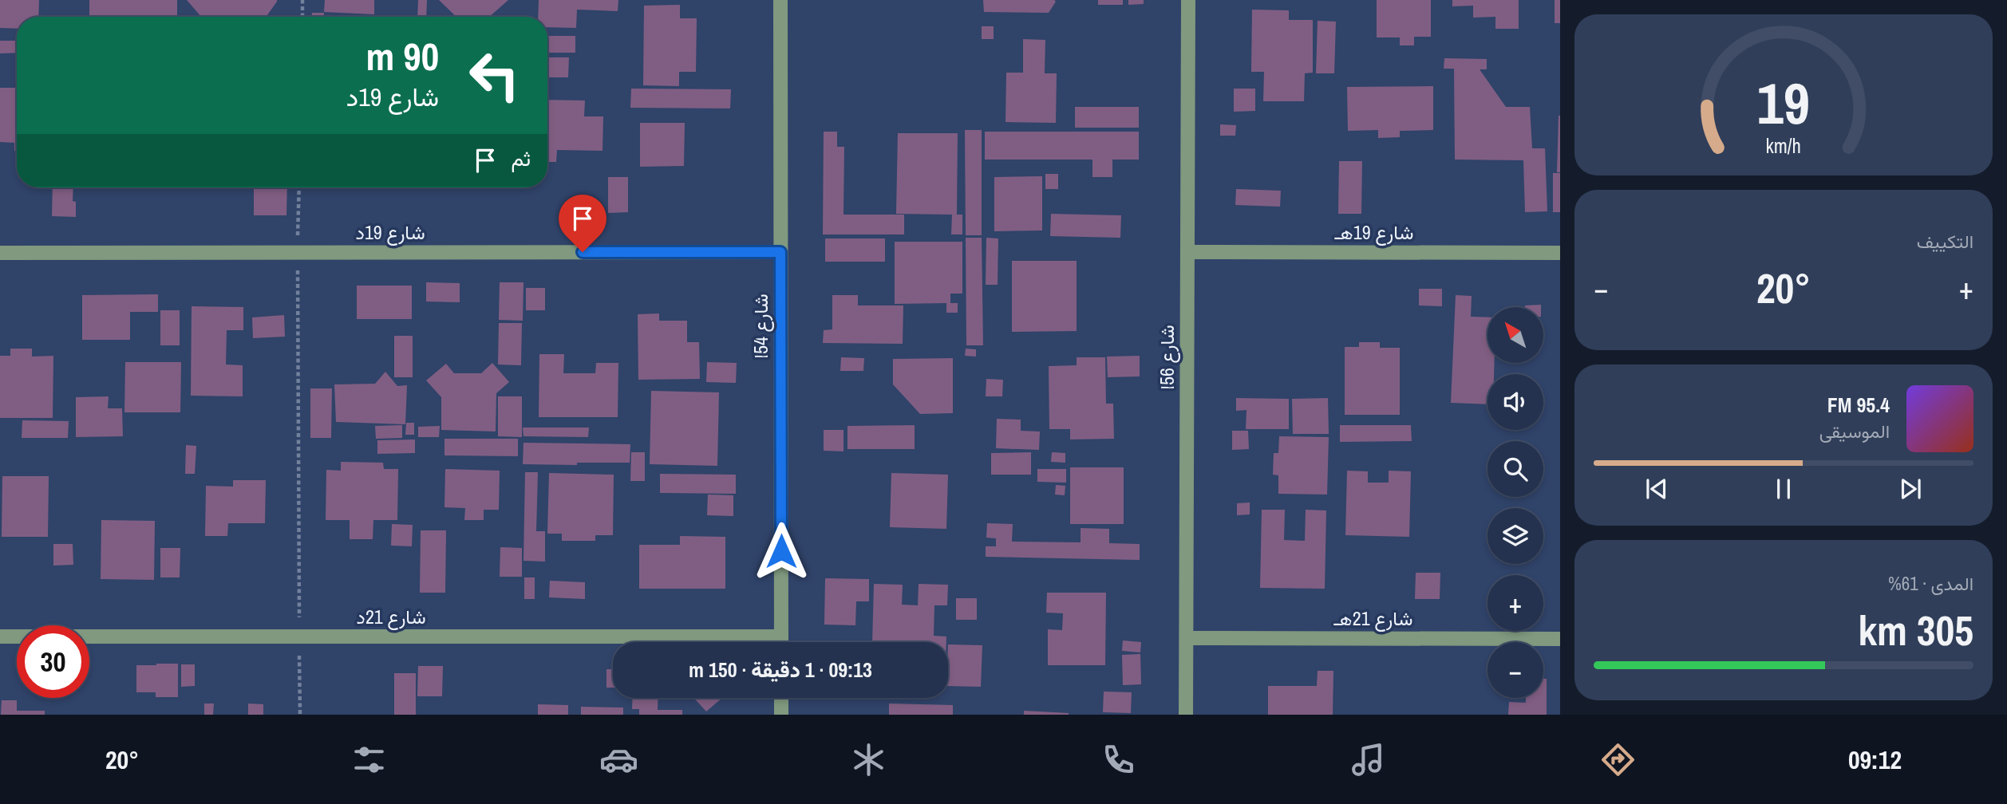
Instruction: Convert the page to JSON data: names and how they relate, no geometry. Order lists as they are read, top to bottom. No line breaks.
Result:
{"streets":{"street":["شارع 19د","شارع 19هـ","شارع 54ا","شارع 56ا","شارع 21د","شارع 21هـ"]},"crossings":[["شارع 19د","شارع 54ا"],["شارع 19هـ","شارع 56ا"],["شارع 54ا","شارع 21د"],["شارع 56ا","شارع 21هـ"]],"north":"top left","page":{"turn":["90 m","شارع 19د"],"then":"ثم","tile":["التكييف",["المدى · 61%","305 km"]],"heat":["−","20°","+"],"map_buttons":["+","−"],"song":["95.4 FM","الموسيقى"],"limit":"30","trip":"09:13 · 1 دقيقة · 150 m","tabs":["09:12","20°"],"gauge":["19","km/h"]}}
